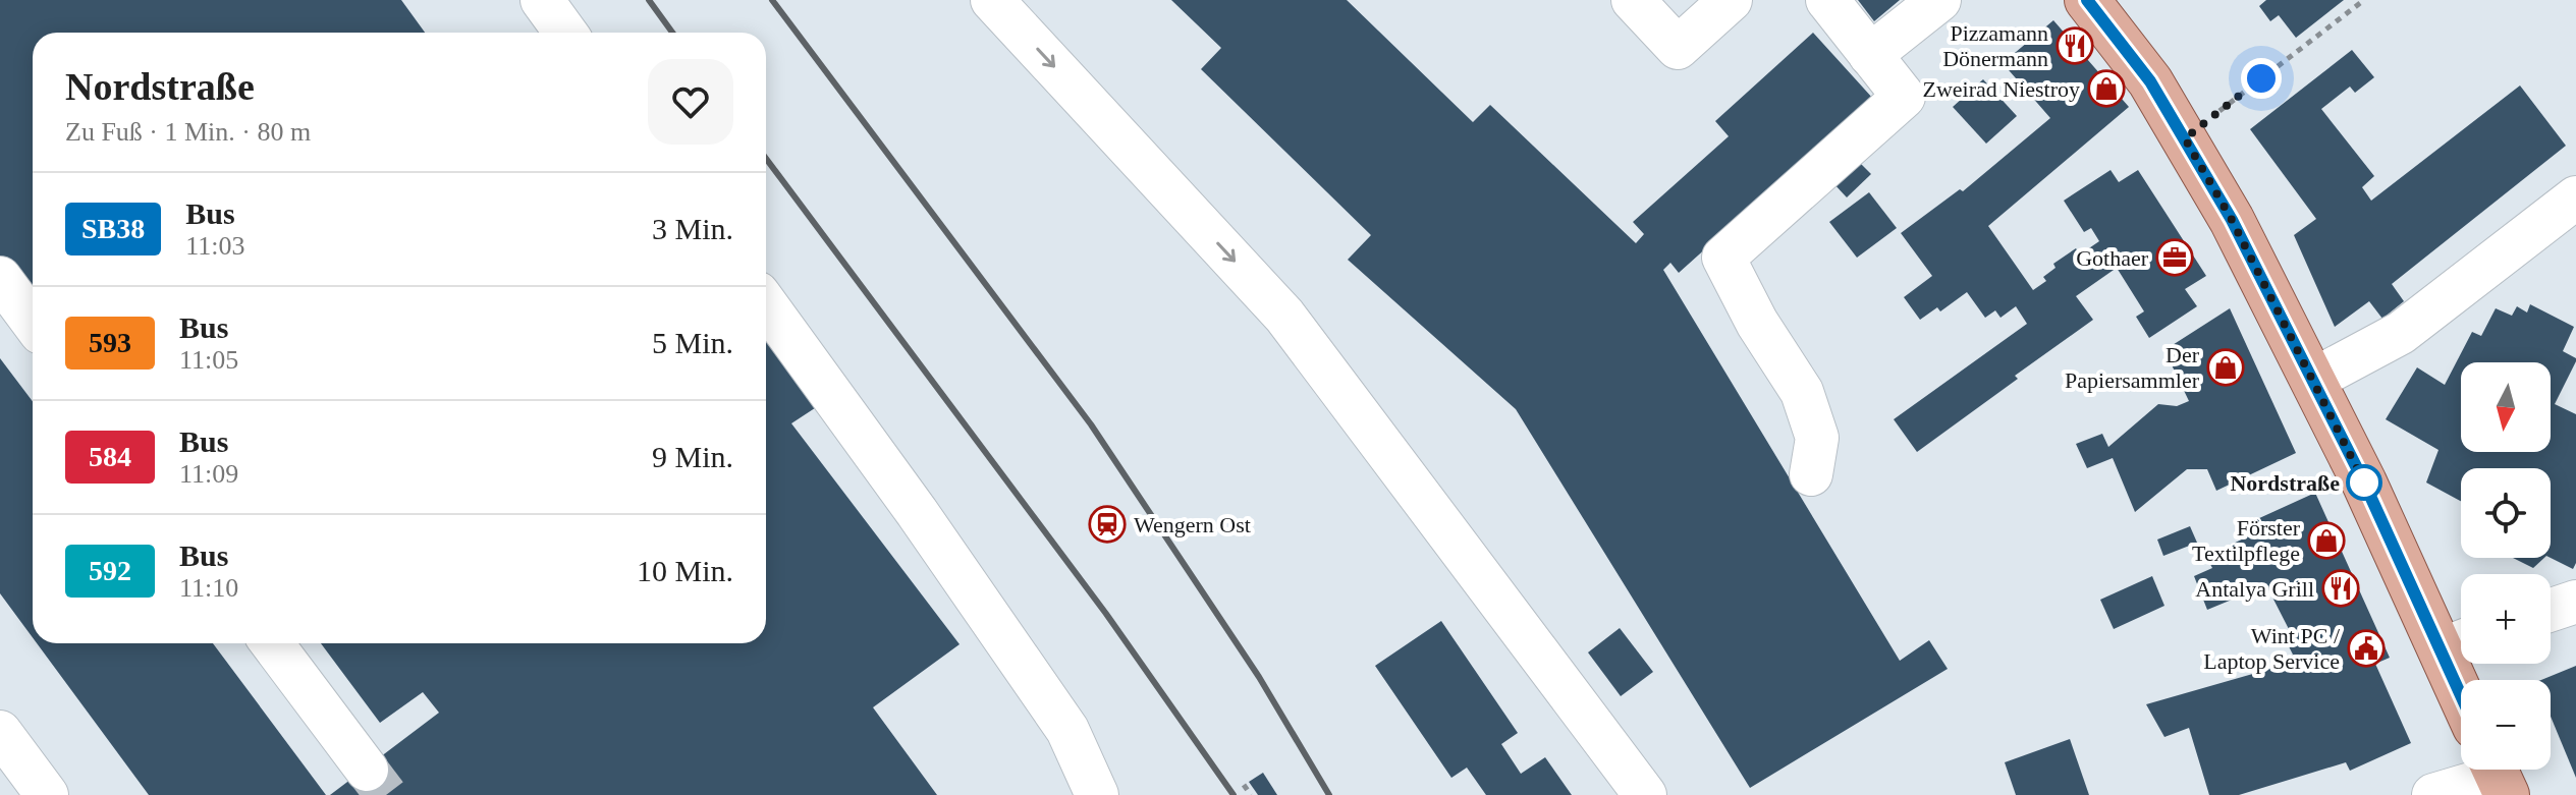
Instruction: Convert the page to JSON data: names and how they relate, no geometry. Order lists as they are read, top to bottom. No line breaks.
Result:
{"places":{"restaurant":["Pizzamann Dönermann","Antalya Grill"],"shop":["Zweirad Niestroy","Der Papiersammler","Förster Textilpflege"],"office":["Gothaer"],"other":["Nordstraße"],"station":["Wengern Ost"],"public building":["Wint PC / Laptop Service"]},"lines":["bus line SB38"],"north":"bottom","page":{"heading":["Nordstraße","Zu Fuß · 1 Min. · 80 m"],"list":[{"mark":"SB38","name":"Bus","note":"11:03","value":"3 Min."},{"mark":"593","name":"Bus","note":"11:05","value":"5 Min."},{"mark":"584","name":"Bus","note":"11:09","value":"9 Min."},{"mark":"592","name":"Bus","note":"11:10","value":"10 Min."}],"map_buttons":["+","−"]}}
